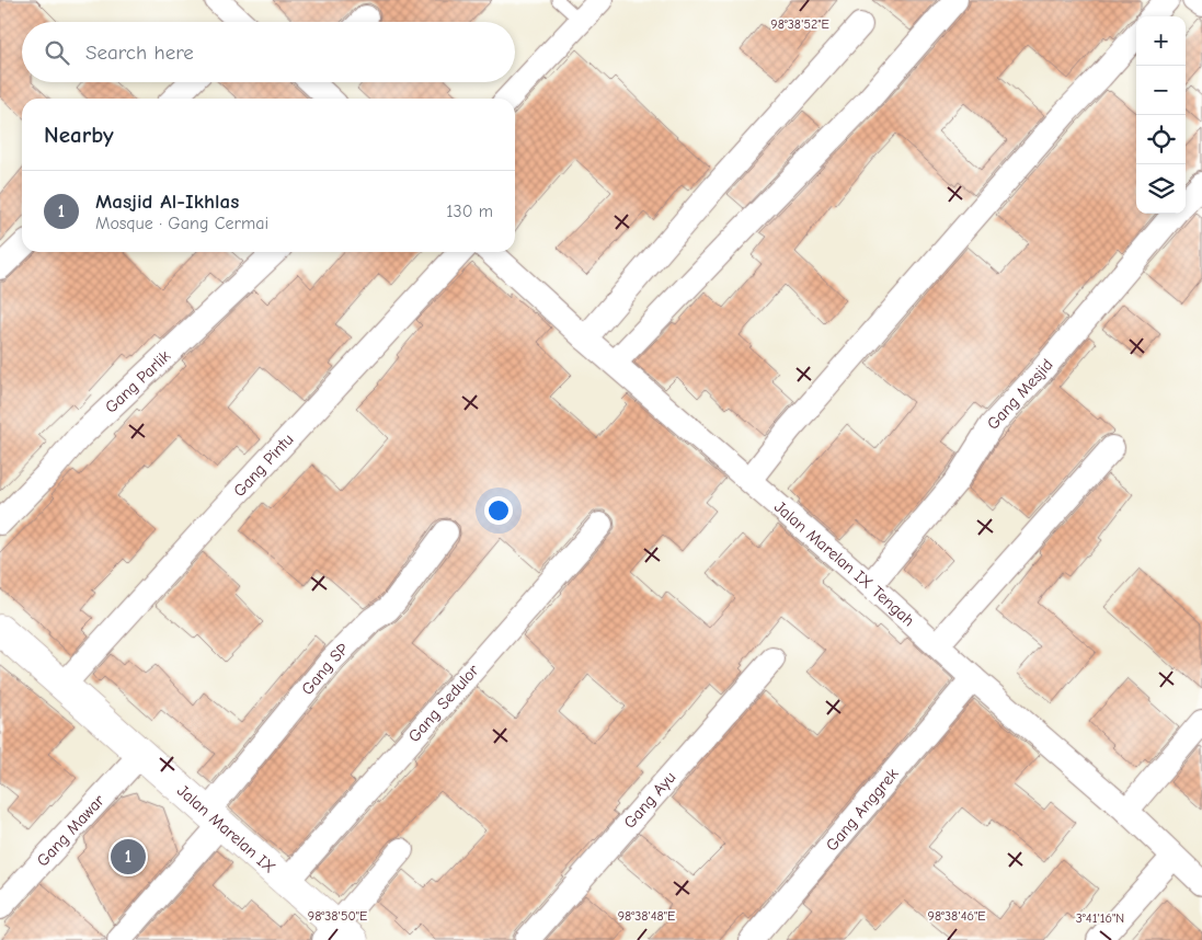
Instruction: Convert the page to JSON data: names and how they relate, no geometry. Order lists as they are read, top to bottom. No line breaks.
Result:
{"streets":{"main road":["Jalan Marelan IX"],"street":["Gang Parlik","Gang Mesjid","Gang Pintu","Jalan Marelan IX Tengah","Gang SP","Gang Sedulor","Gang Ayu","Gang Anggrek","Gang Mawar"]},"crossings":[["Gang Mesjid","Jalan Marelan IX Tengah"],["Gang Pintu","Jalan Marelan IX"],["Jalan Marelan IX Tengah","Gang Anggrek"],["Gang SP","Jalan Marelan IX"],["Gang Sedulor","Jalan Marelan IX"],["Jalan Marelan IX","Gang Mawar"]],"page":{"map_buttons":["+","−"],"search":"Search here","heading":"Nearby","list":[{"mark":"1","name":"Masjid Al-Ikhlas","note":"Mosque · Gang Cermai","value":"130 m"}],"pins":"1"},"coordinates":["98°38'52\"E","98°38'50\"E","98°38'48\"E","98°38'46\"E","3°41'16\"N"]}
